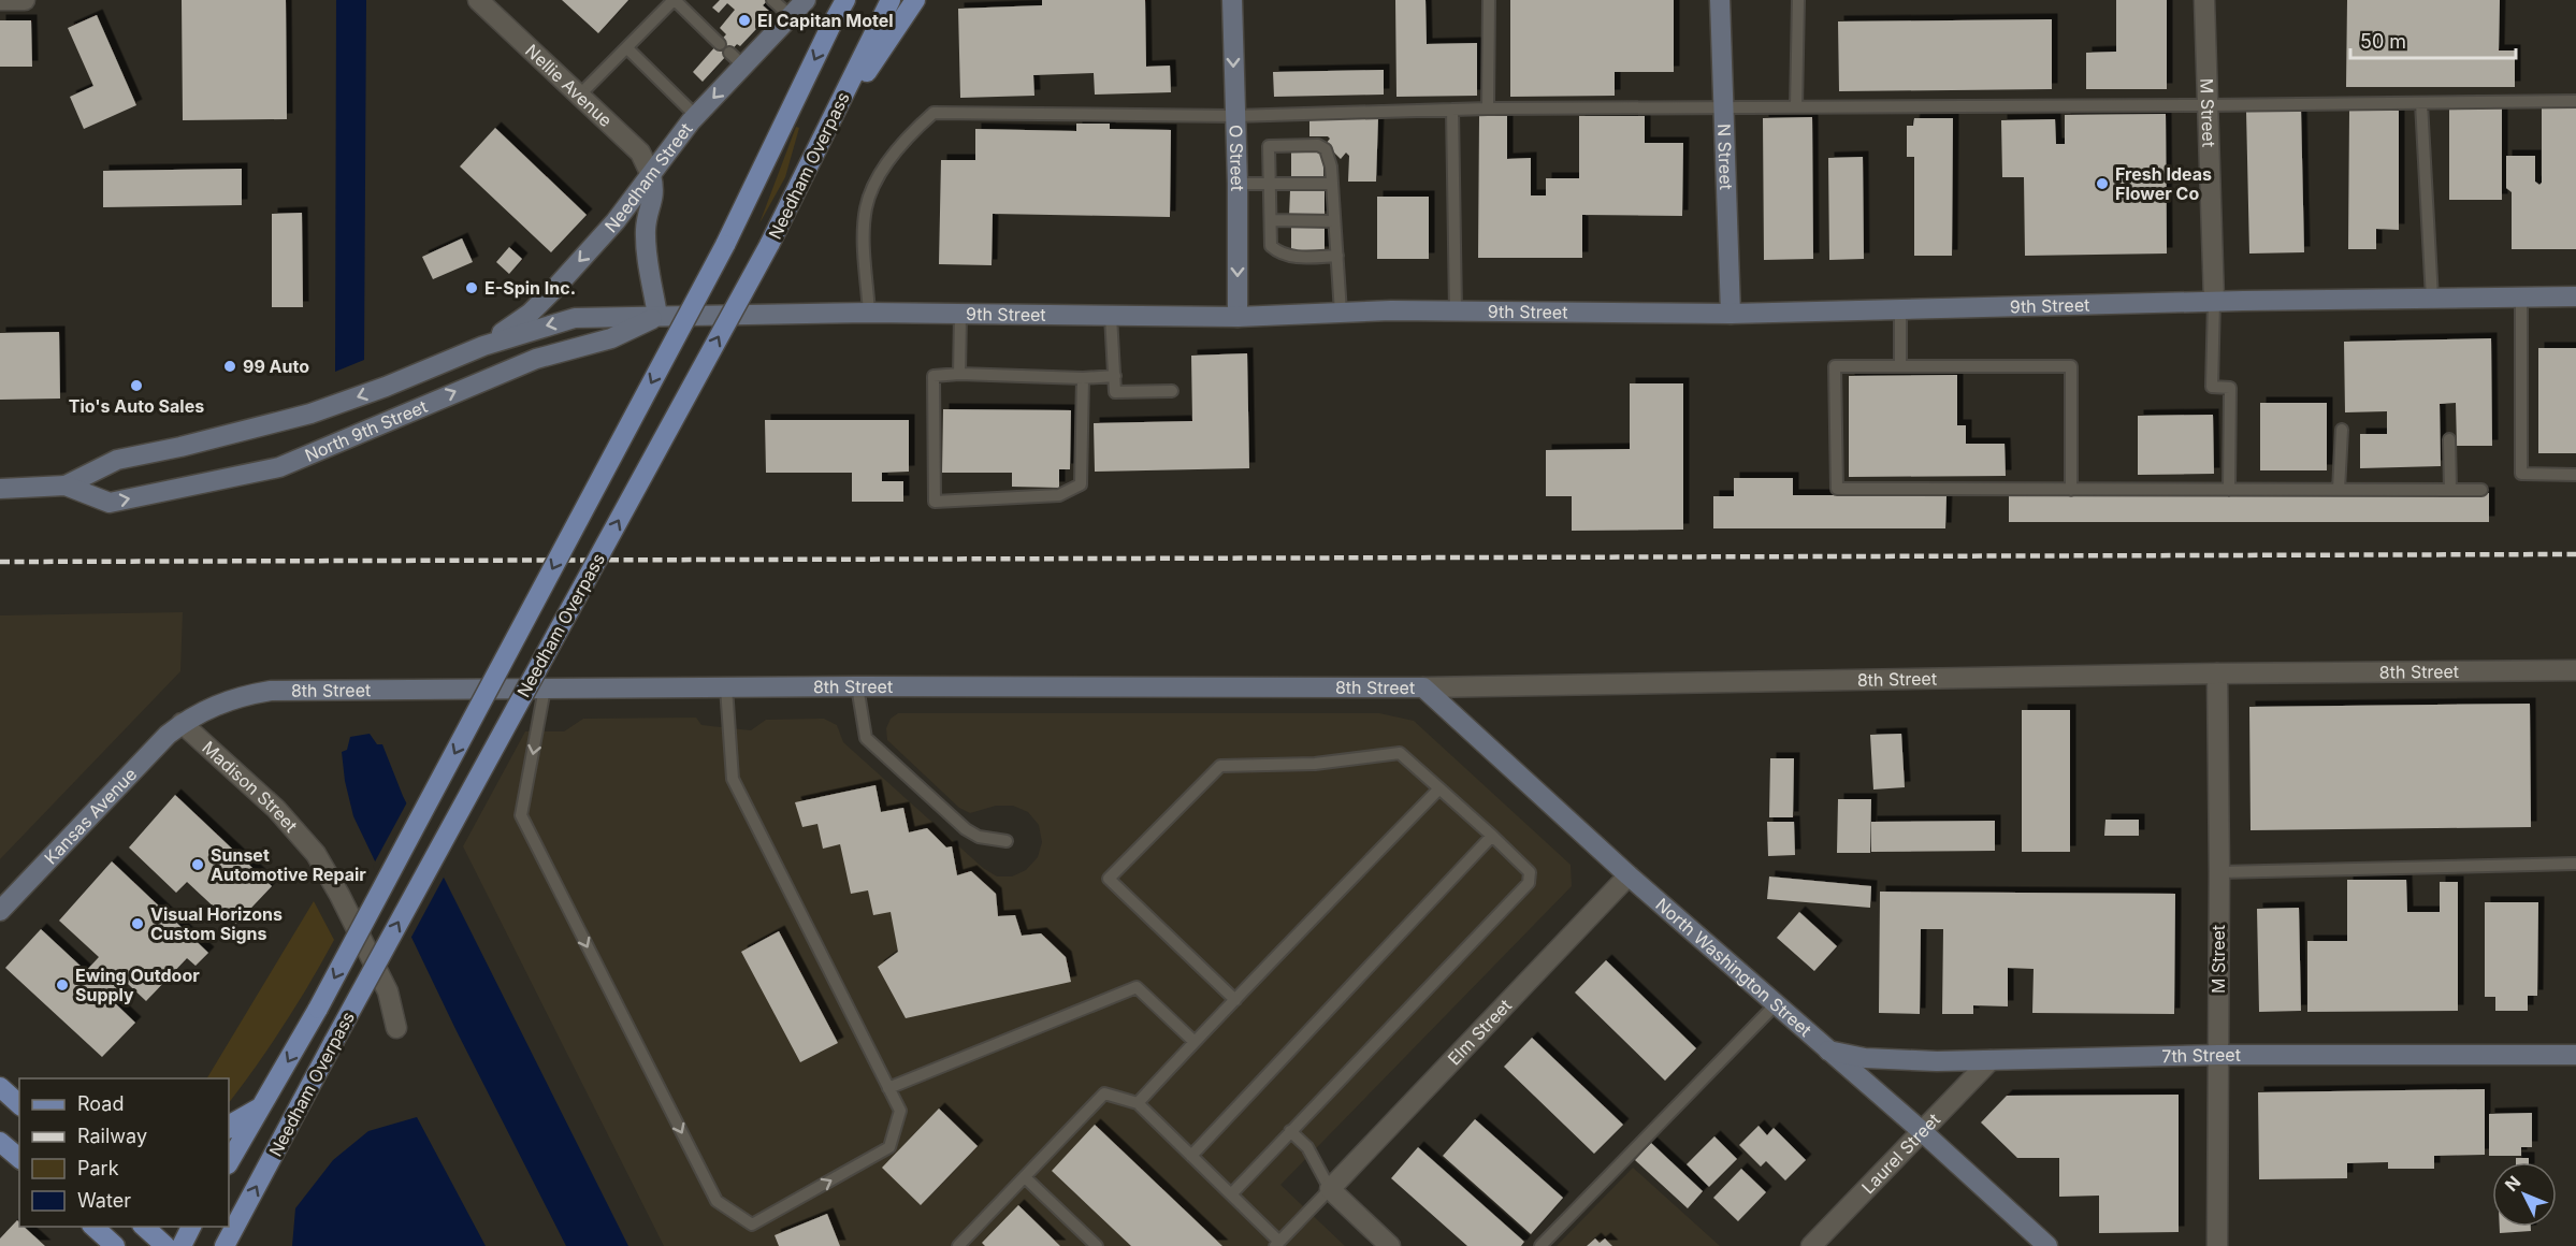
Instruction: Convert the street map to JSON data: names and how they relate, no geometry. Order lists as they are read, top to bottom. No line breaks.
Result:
{"streets":{"main road":["Needham Overpass"],"street":["Nellie Avenue","M Street","N Street","O Street","Needham Street","9th Street","North 9th Street","8th Street","Madison Street","Kansas Avenue","North Washington Street","Elm Street","7th Street","Laurel Street"]},"crossings":[["Nellie Avenue","Needham Street"],["M Street","9th Street"],["M Street","8th Street"],["M Street","7th Street"],["N Street","9th Street"],["O Street","9th Street"],["Needham Street","9th Street"],["Needham Street","North 9th Street"],["9th Street","North 9th Street"],["8th Street","Madison Street"],["8th Street","Kansas Avenue"],["8th Street","North Washington Street"],["Madison Street","Kansas Avenue"],["North Washington Street","Elm Street"],["North Washington Street","7th Street"],["North Washington Street","Laurel Street"],["7th Street","Laurel Street"]],"one_way":["O Street","Needham Street"],"places":["El Capitan Motel","Fresh Ideas Flower Co","E-Spin Inc.","99 Auto","Tio's Auto Sales","Sunset Automotive Repair","Visual Horizons Custom Signs","Ewing Outdoor Supply"],"legend":["Road","Railway","Park","Water"],"scale_bar":"50 m","north":"top left"}
